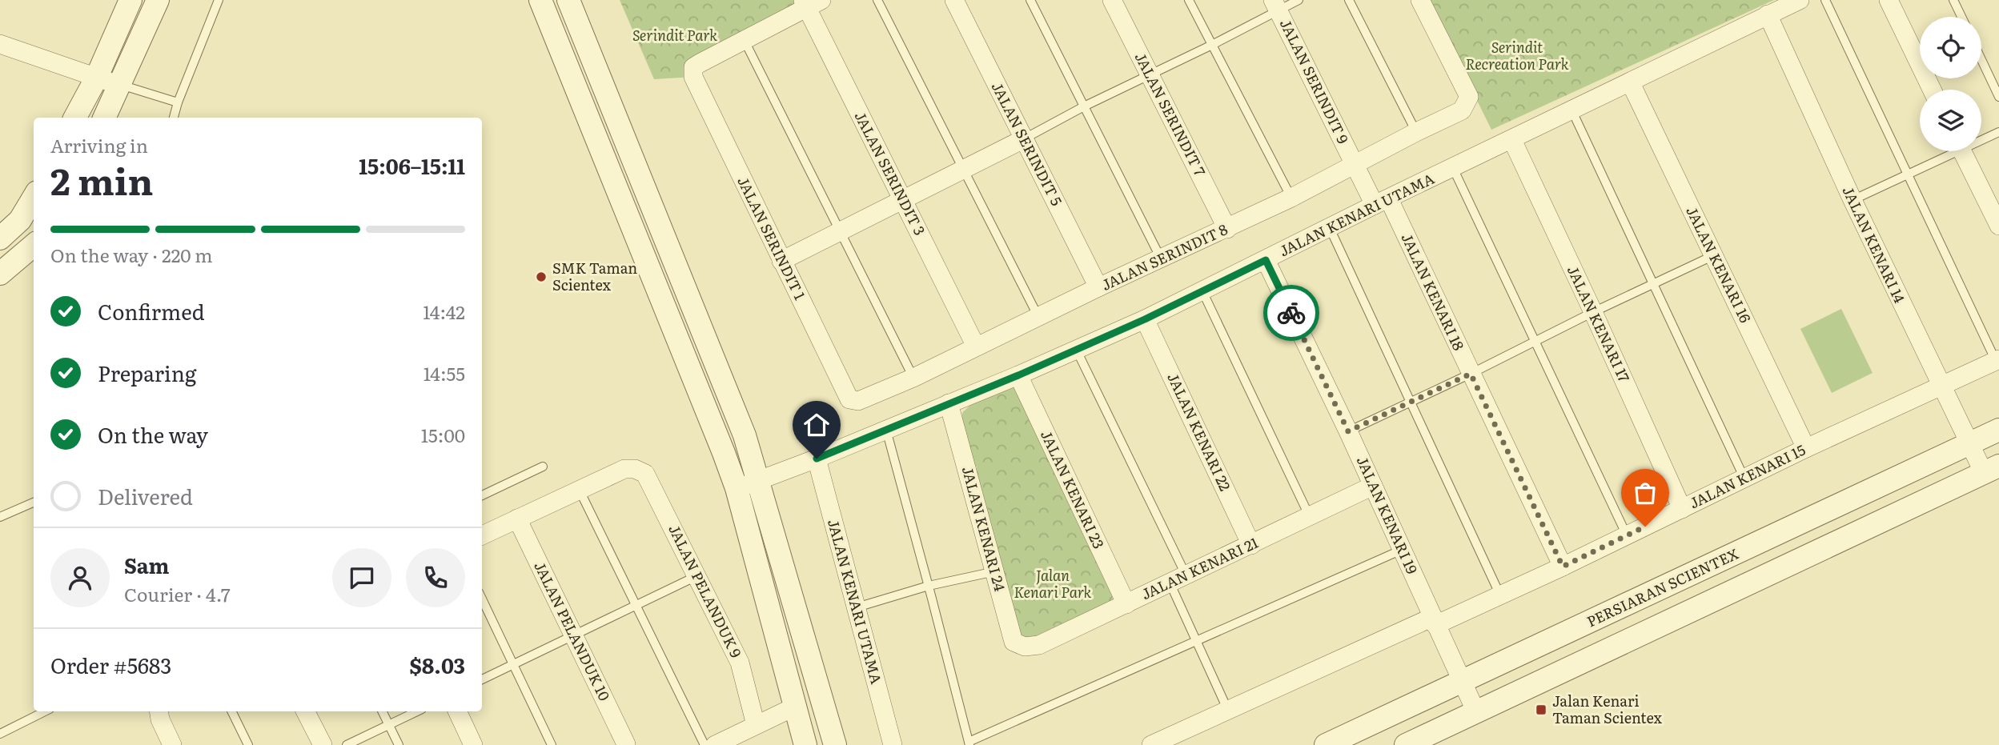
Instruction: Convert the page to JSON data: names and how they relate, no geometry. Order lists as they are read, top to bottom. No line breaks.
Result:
{"streets":{"street":["JALAN SERINDIT 9","JALAN SERINDIT 7","JALAN SERINDIT 5","JALAN SERINDIT 3","JALAN KENARI UTAMA","JALAN SERINDIT 1","JALAN KENARI 14","JALAN SERINDIT 8","JALAN KENARI 16","JALAN KENARI 18","JALAN KENARI 17","JALAN KENARI 22","JALAN KENARI 15","JALAN KENARI 23","JALAN KENARI 19","JALAN KENARI 24","JALAN KENARI 21","PERSIARAN SCIENTEX","JALAN PELANDUK 9","JALAN PELANDUK 10"]},"crossings":[["JALAN SERINDIT 9","JALAN KENARI UTAMA"],["JALAN SERINDIT 9","JALAN SERINDIT 8"],["JALAN SERINDIT 9","JALAN KENARI 18"],["JALAN SERINDIT 7","JALAN SERINDIT 8"],["JALAN SERINDIT 5","JALAN SERINDIT 8"],["JALAN SERINDIT 3","JALAN SERINDIT 8"],["JALAN KENARI UTAMA","JALAN KENARI 14"],["JALAN KENARI UTAMA","JALAN KENARI 16"],["JALAN KENARI UTAMA","JALAN KENARI 18"],["JALAN KENARI UTAMA","JALAN KENARI 17"],["JALAN KENARI UTAMA","JALAN KENARI 22"],["JALAN KENARI UTAMA","JALAN KENARI 23"],["JALAN KENARI UTAMA","JALAN KENARI 19"],["JALAN KENARI UTAMA","JALAN KENARI 24"],["JALAN SERINDIT 1","JALAN SERINDIT 8"],["JALAN KENARI 14","JALAN KENARI 15"],["JALAN KENARI 14","PERSIARAN SCIENTEX"],["JALAN KENARI 16","JALAN KENARI 15"],["JALAN KENARI 18","JALAN KENARI 15"],["JALAN KENARI 17","JALAN KENARI 15"],["JALAN KENARI 22","JALAN KENARI 21"],["JALAN KENARI 15","JALAN KENARI 19"],["JALAN KENARI 23","JALAN KENARI 21"],["JALAN KENARI 19","JALAN KENARI 21"],["JALAN KENARI 19","PERSIARAN SCIENTEX"],["JALAN KENARI 24","JALAN KENARI 21"]],"parks":["Serindit Park","Serindit Recreation Park","Jalan Kenari Park"],"places":{"other":["SMK Taman Scientex"],"transit":["Jalan Kenari Taman Scientex"]},"page":{"heading":["2 min","Arriving in","15:06–15:11"],"panel":["Sam","Courier · 4.7","Order #5683","$8.03"],"bar":"On the way · 220 m","list":[["Confirmed","14:42"],["Preparing","14:55"],["On the way","15:00"],"Delivered"]}}
